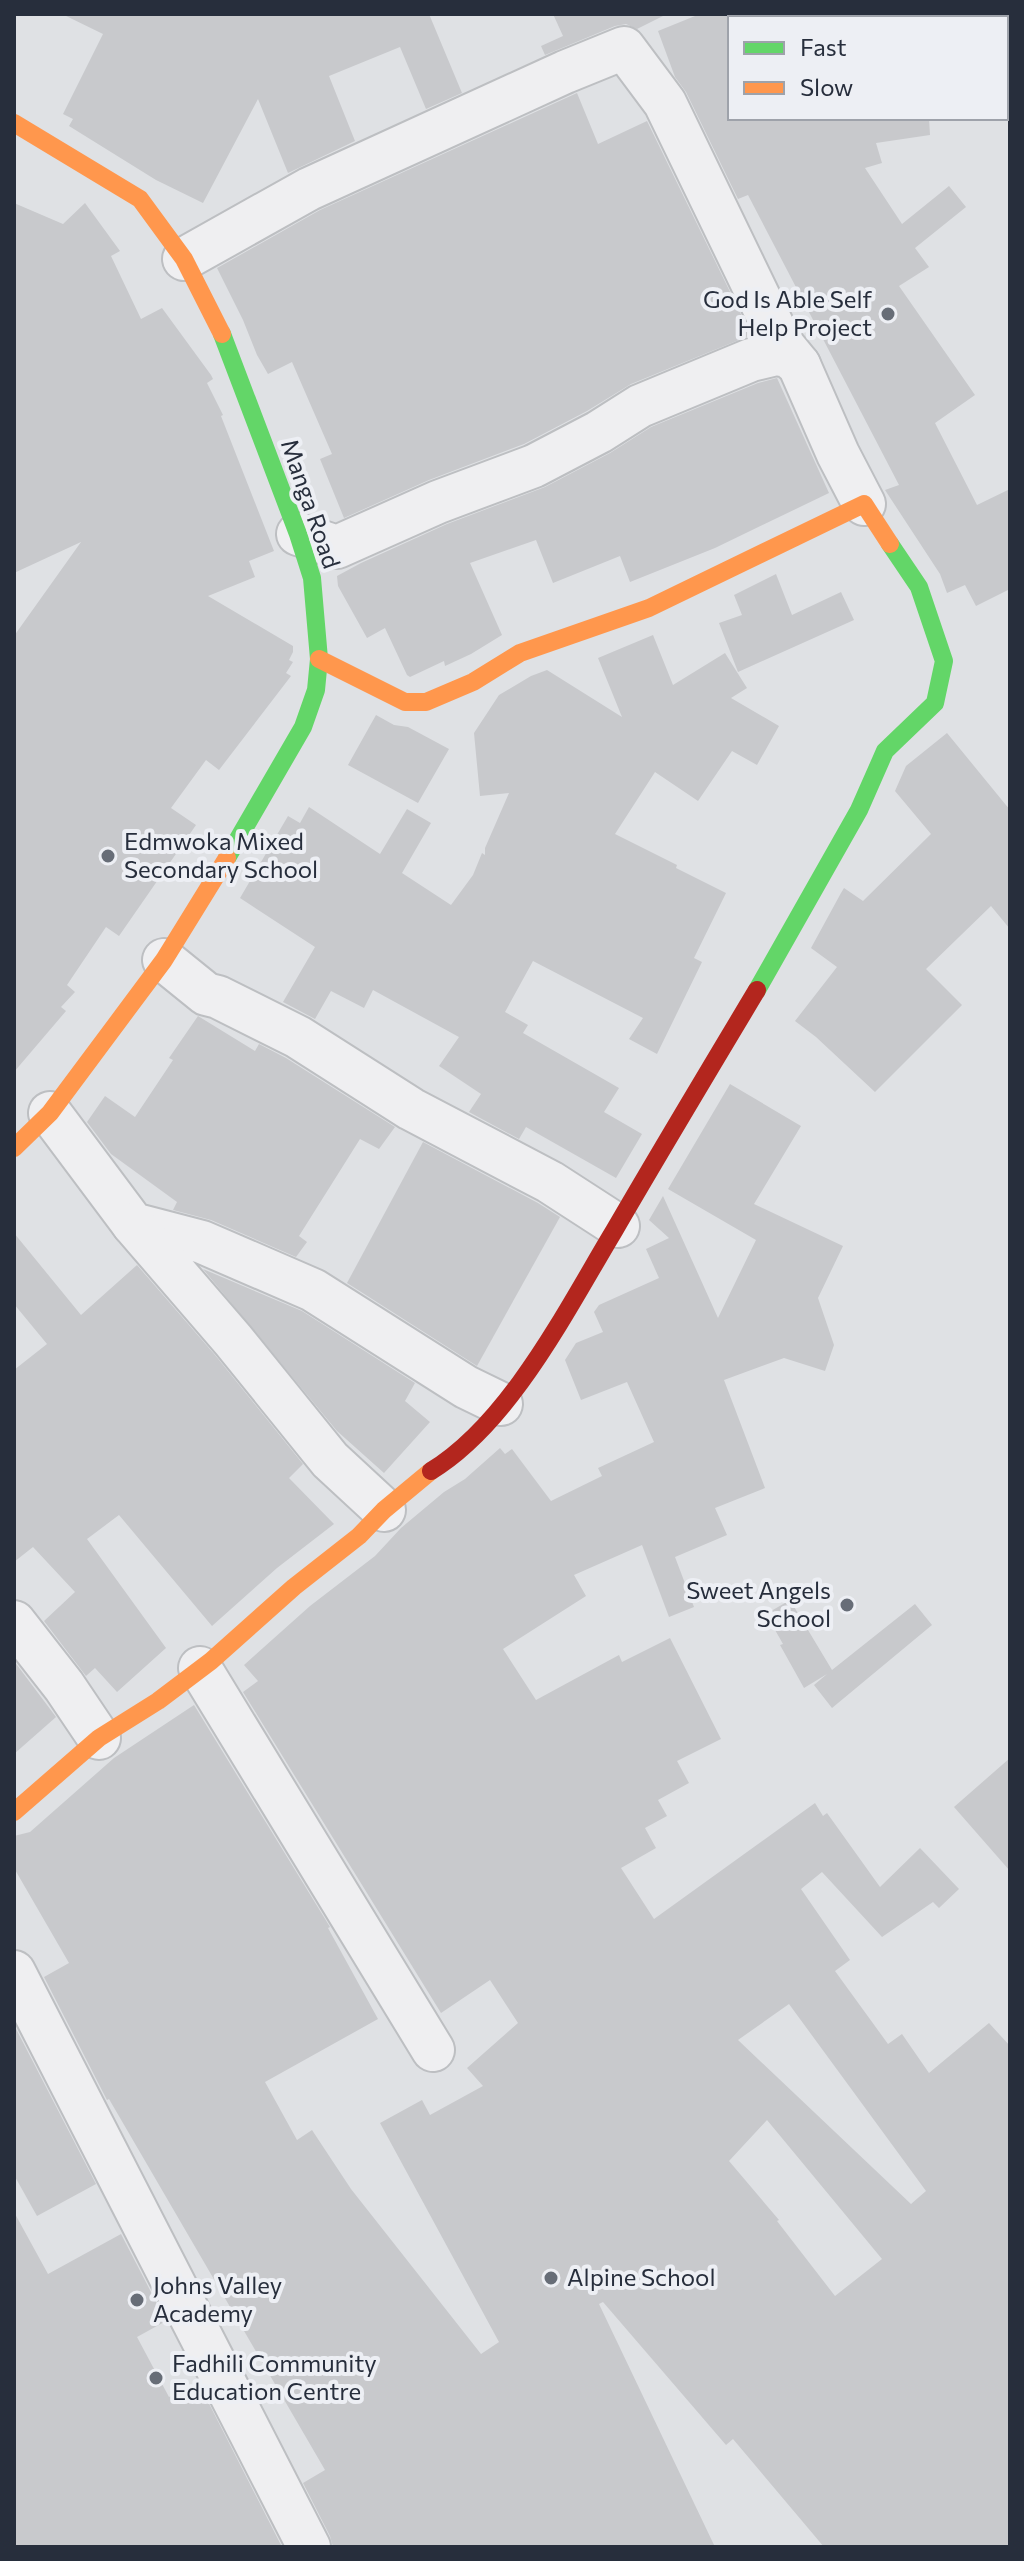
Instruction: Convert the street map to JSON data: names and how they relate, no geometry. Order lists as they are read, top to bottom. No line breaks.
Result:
{"streets":{"street":["Manga Road"]},"places":["God Is Able Self Help Project","Edmwoka Mixed Secondary School","Sweet Angels School","Alpine School","Johns Valley Academy","Fadhili Community Education Centre"],"legend":["Fast","Slow"]}
